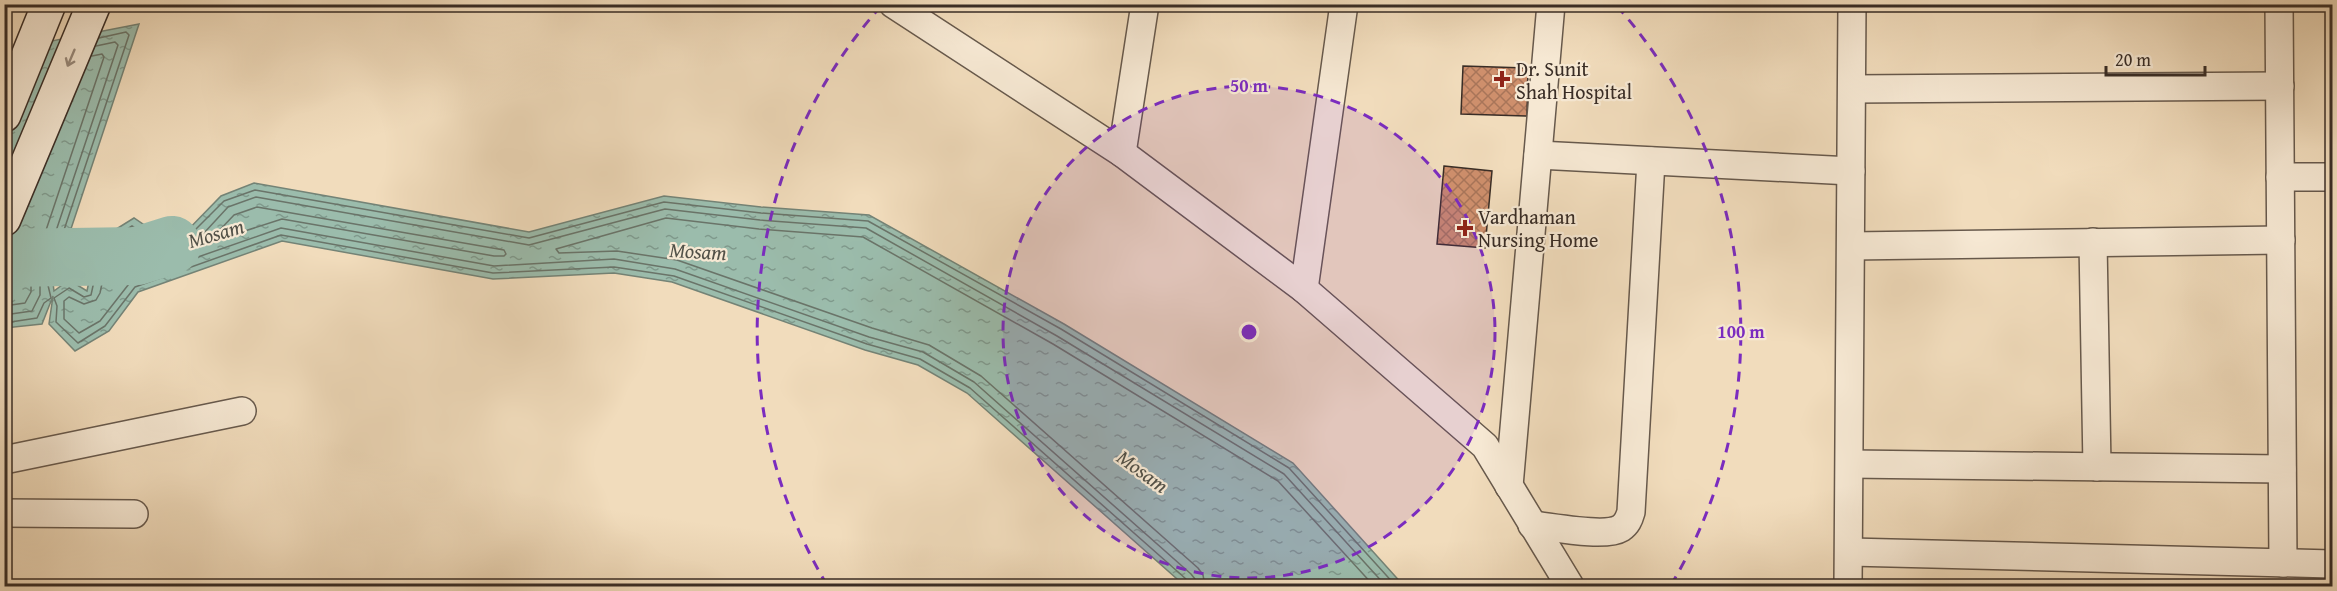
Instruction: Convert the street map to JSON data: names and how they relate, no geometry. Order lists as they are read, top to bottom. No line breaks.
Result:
{"water":["Mosam"],"places":{"health":["Dr. Sunit Shah Hospital","Vardhaman Nursing Home"]},"scale_bar":"20 m","rings":["50 m","100 m"]}
